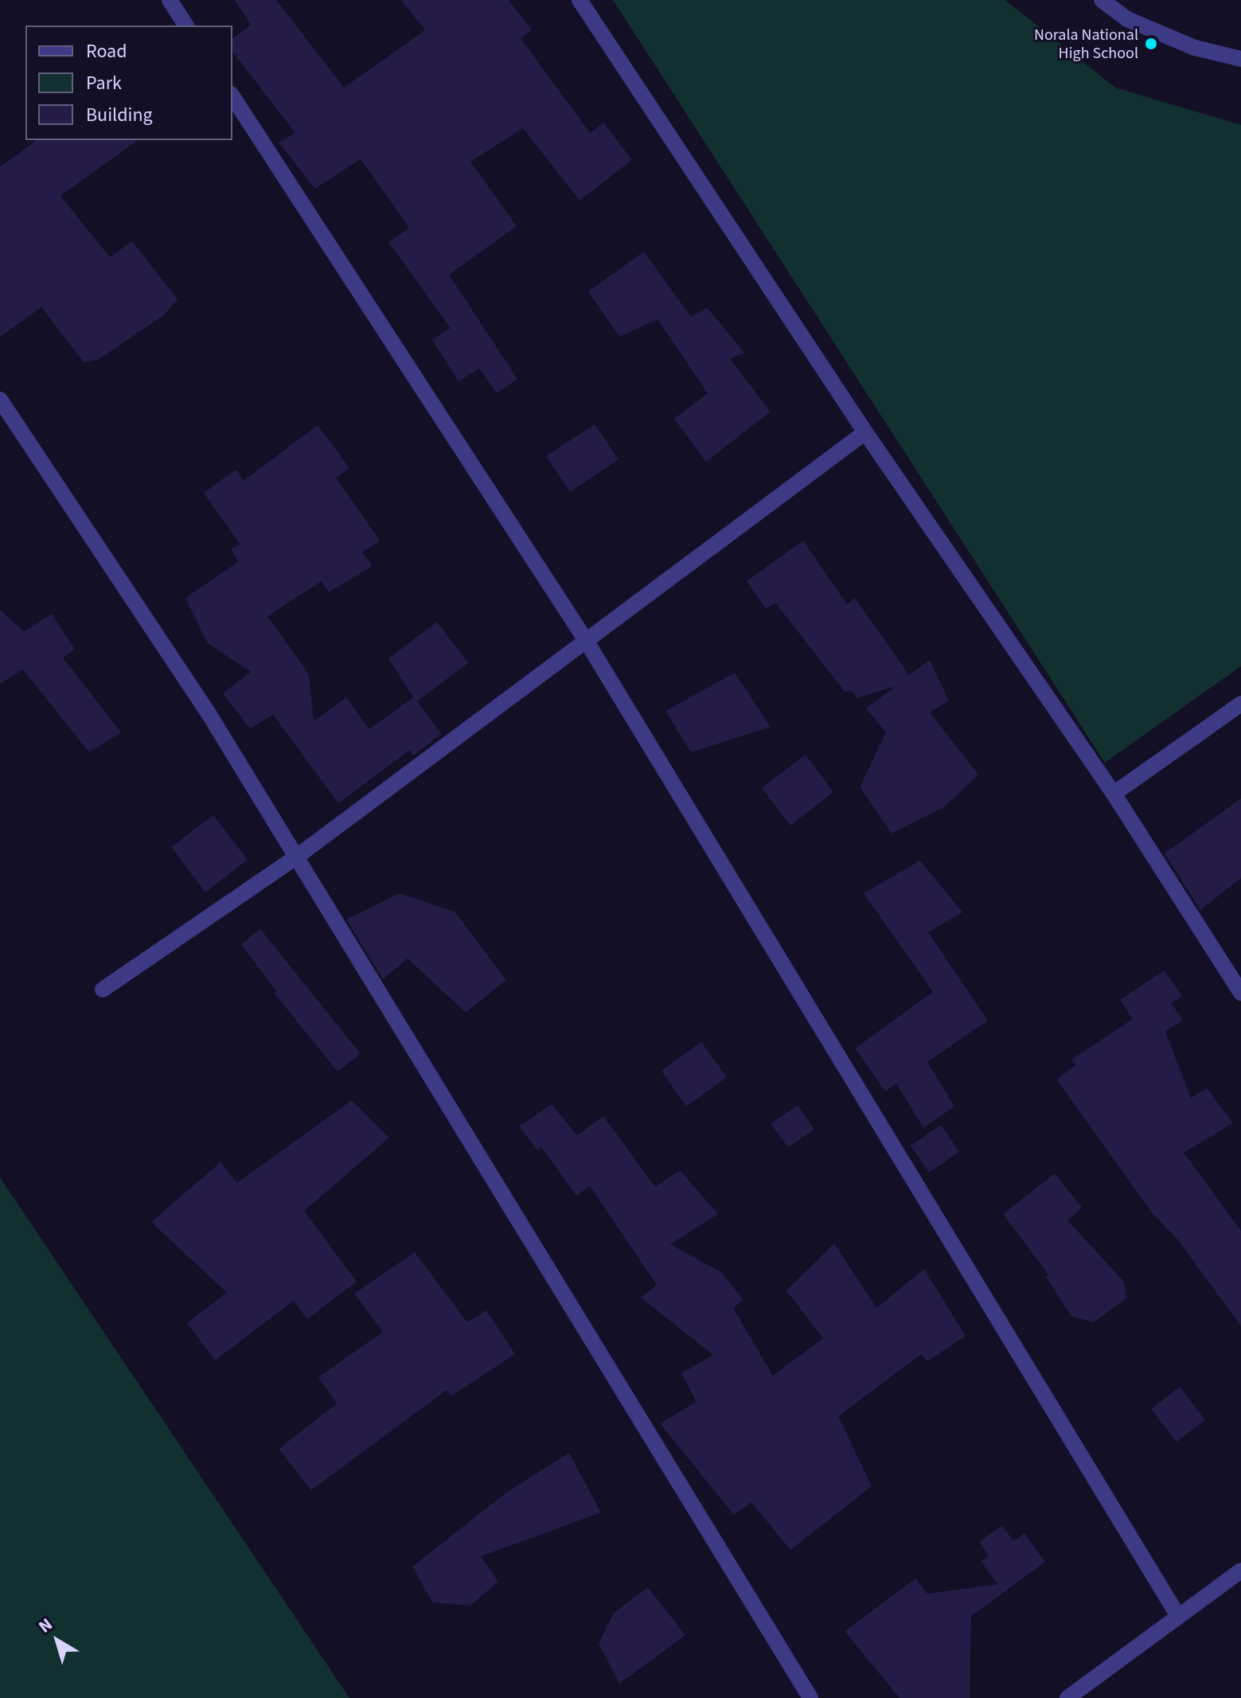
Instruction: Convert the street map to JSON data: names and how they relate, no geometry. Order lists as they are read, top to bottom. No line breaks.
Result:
{"places":["Norala National High School"],"legend":["Road","Park","Building"],"north":"top left"}
